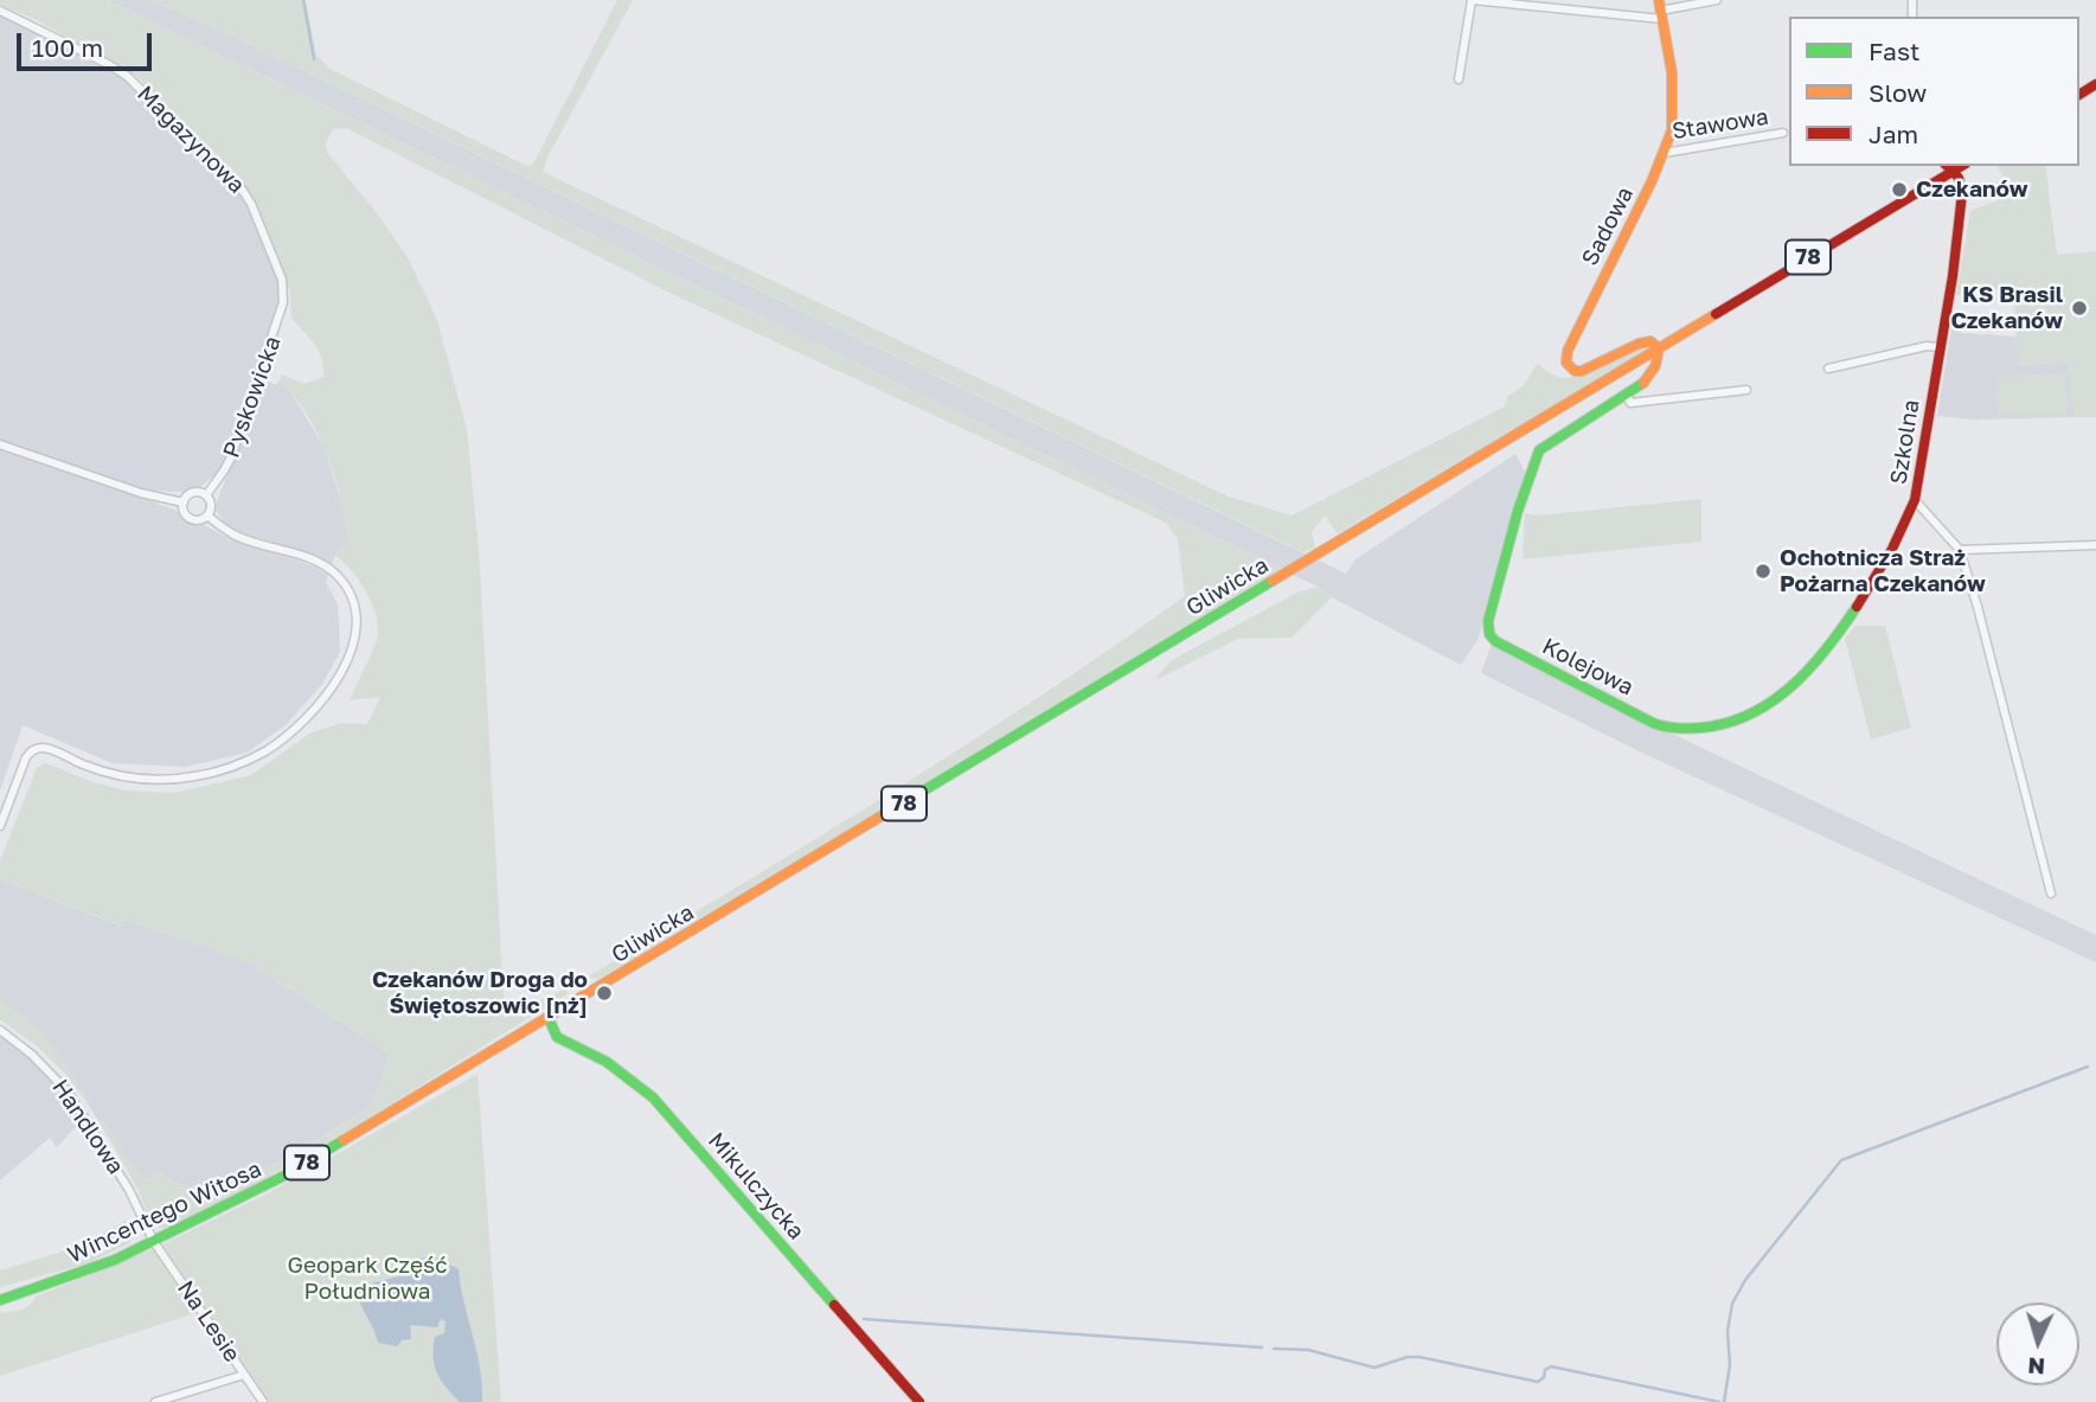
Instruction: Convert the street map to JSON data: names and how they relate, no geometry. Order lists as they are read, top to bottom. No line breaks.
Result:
{"streets":{"main road":["Sadowa","78","Szkolna","Gliwicka","Kolejowa","Mikulczycka","Wincentego Witosa"],"street":["Stawowa","Magazynowa","Pyskowicka","Handlowa","Na Lesie"]},"crossings":[["Stawowa","Sadowa"],["Magazynowa","Pyskowicka"],["Sadowa","Gliwicka"],["Sadowa","Kolejowa"],["Szkolna","Gliwicka"],["Szkolna","Kolejowa"],["Gliwicka","Kolejowa"],["Gliwicka","Mikulczycka"],["Gliwicka","Wincentego Witosa"],["Handlowa","Wincentego Witosa"],["Handlowa","Na Lesie"],["Wincentego Witosa","Na Lesie"]],"parks":["Geopark Część Południowa"],"places":["Czekanów","KS Brasil Czekanów","Ochotnicza Straż Pożarna Czekanów","Czekanów Droga do Świętoszowic [nż]"],"legend":["Fast","Slow","Jam"],"scale_bar":"100 m","north":"bottom"}
